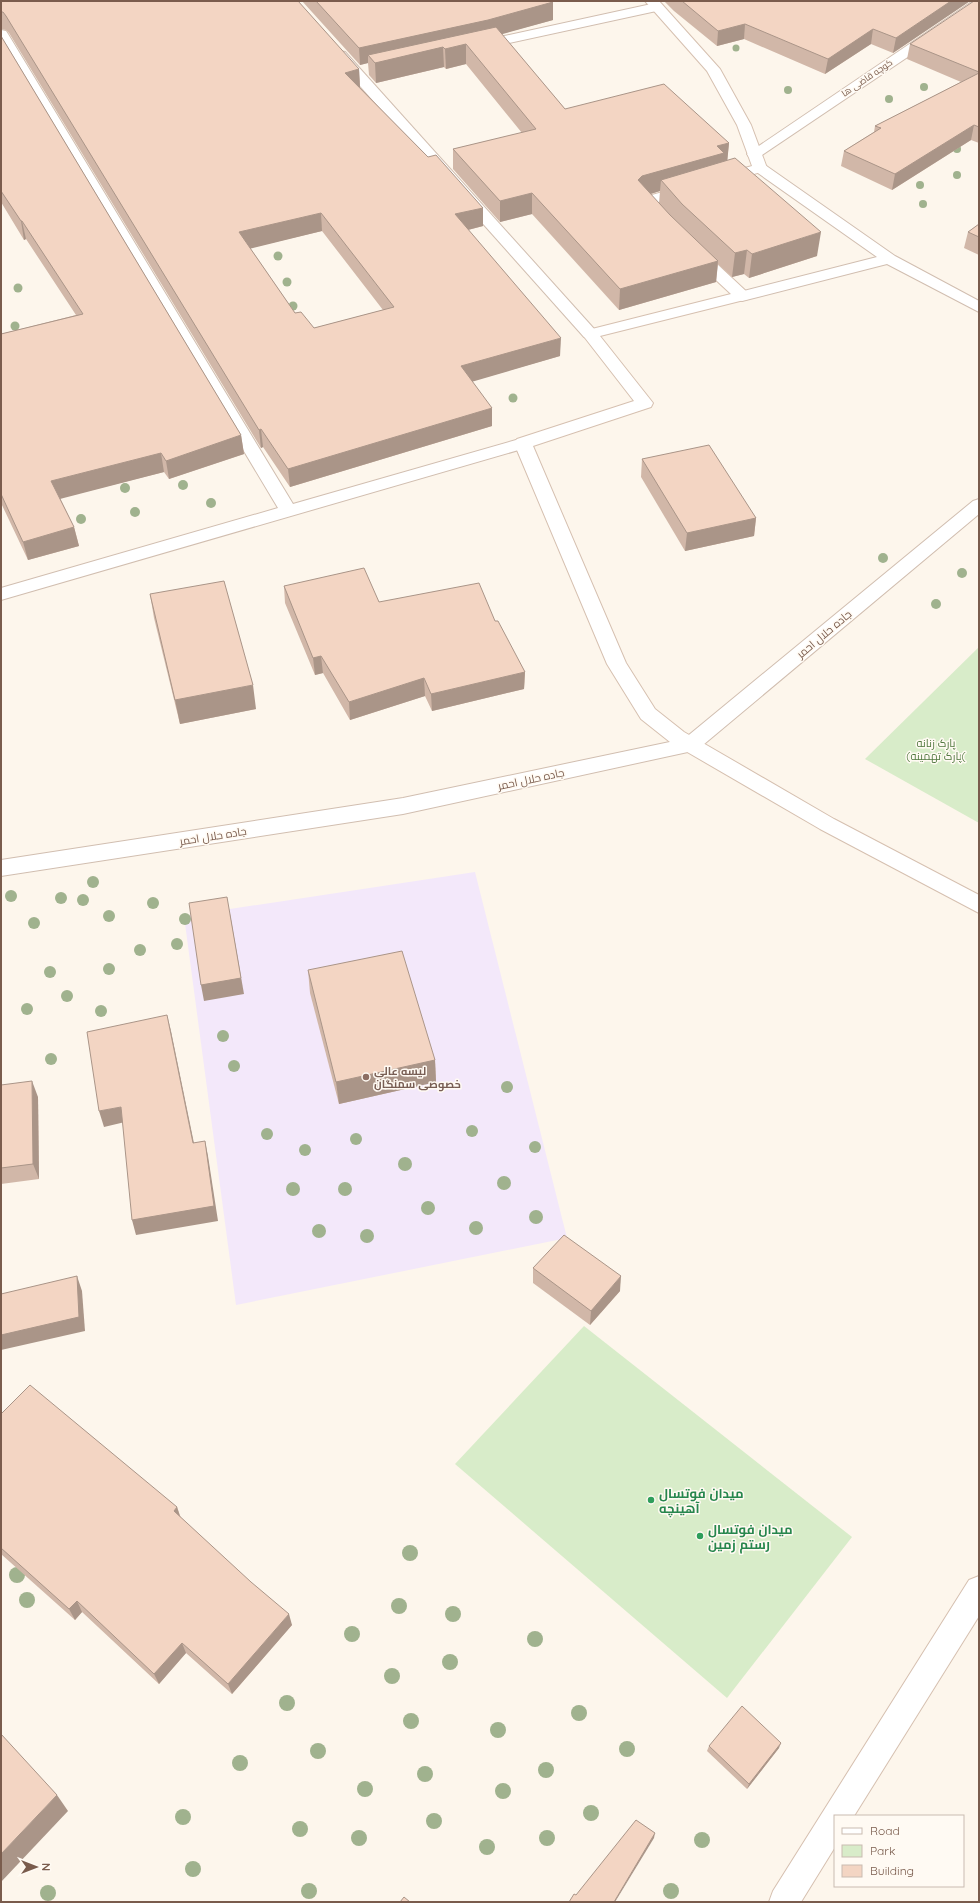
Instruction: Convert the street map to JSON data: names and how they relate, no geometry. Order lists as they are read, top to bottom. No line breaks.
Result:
{"streets":{"street":["کوچه قاضی ها","جاده حلال احمر"]},"parks":["پارک زنانه (پارک تهمینه("],"places":["لیسه عالی خصوصی سمنگان","میدان فوتسال آهینچه","میدان فوتسال رستم زمین"],"legend":["Road","Park","Building"],"north":"right"}
